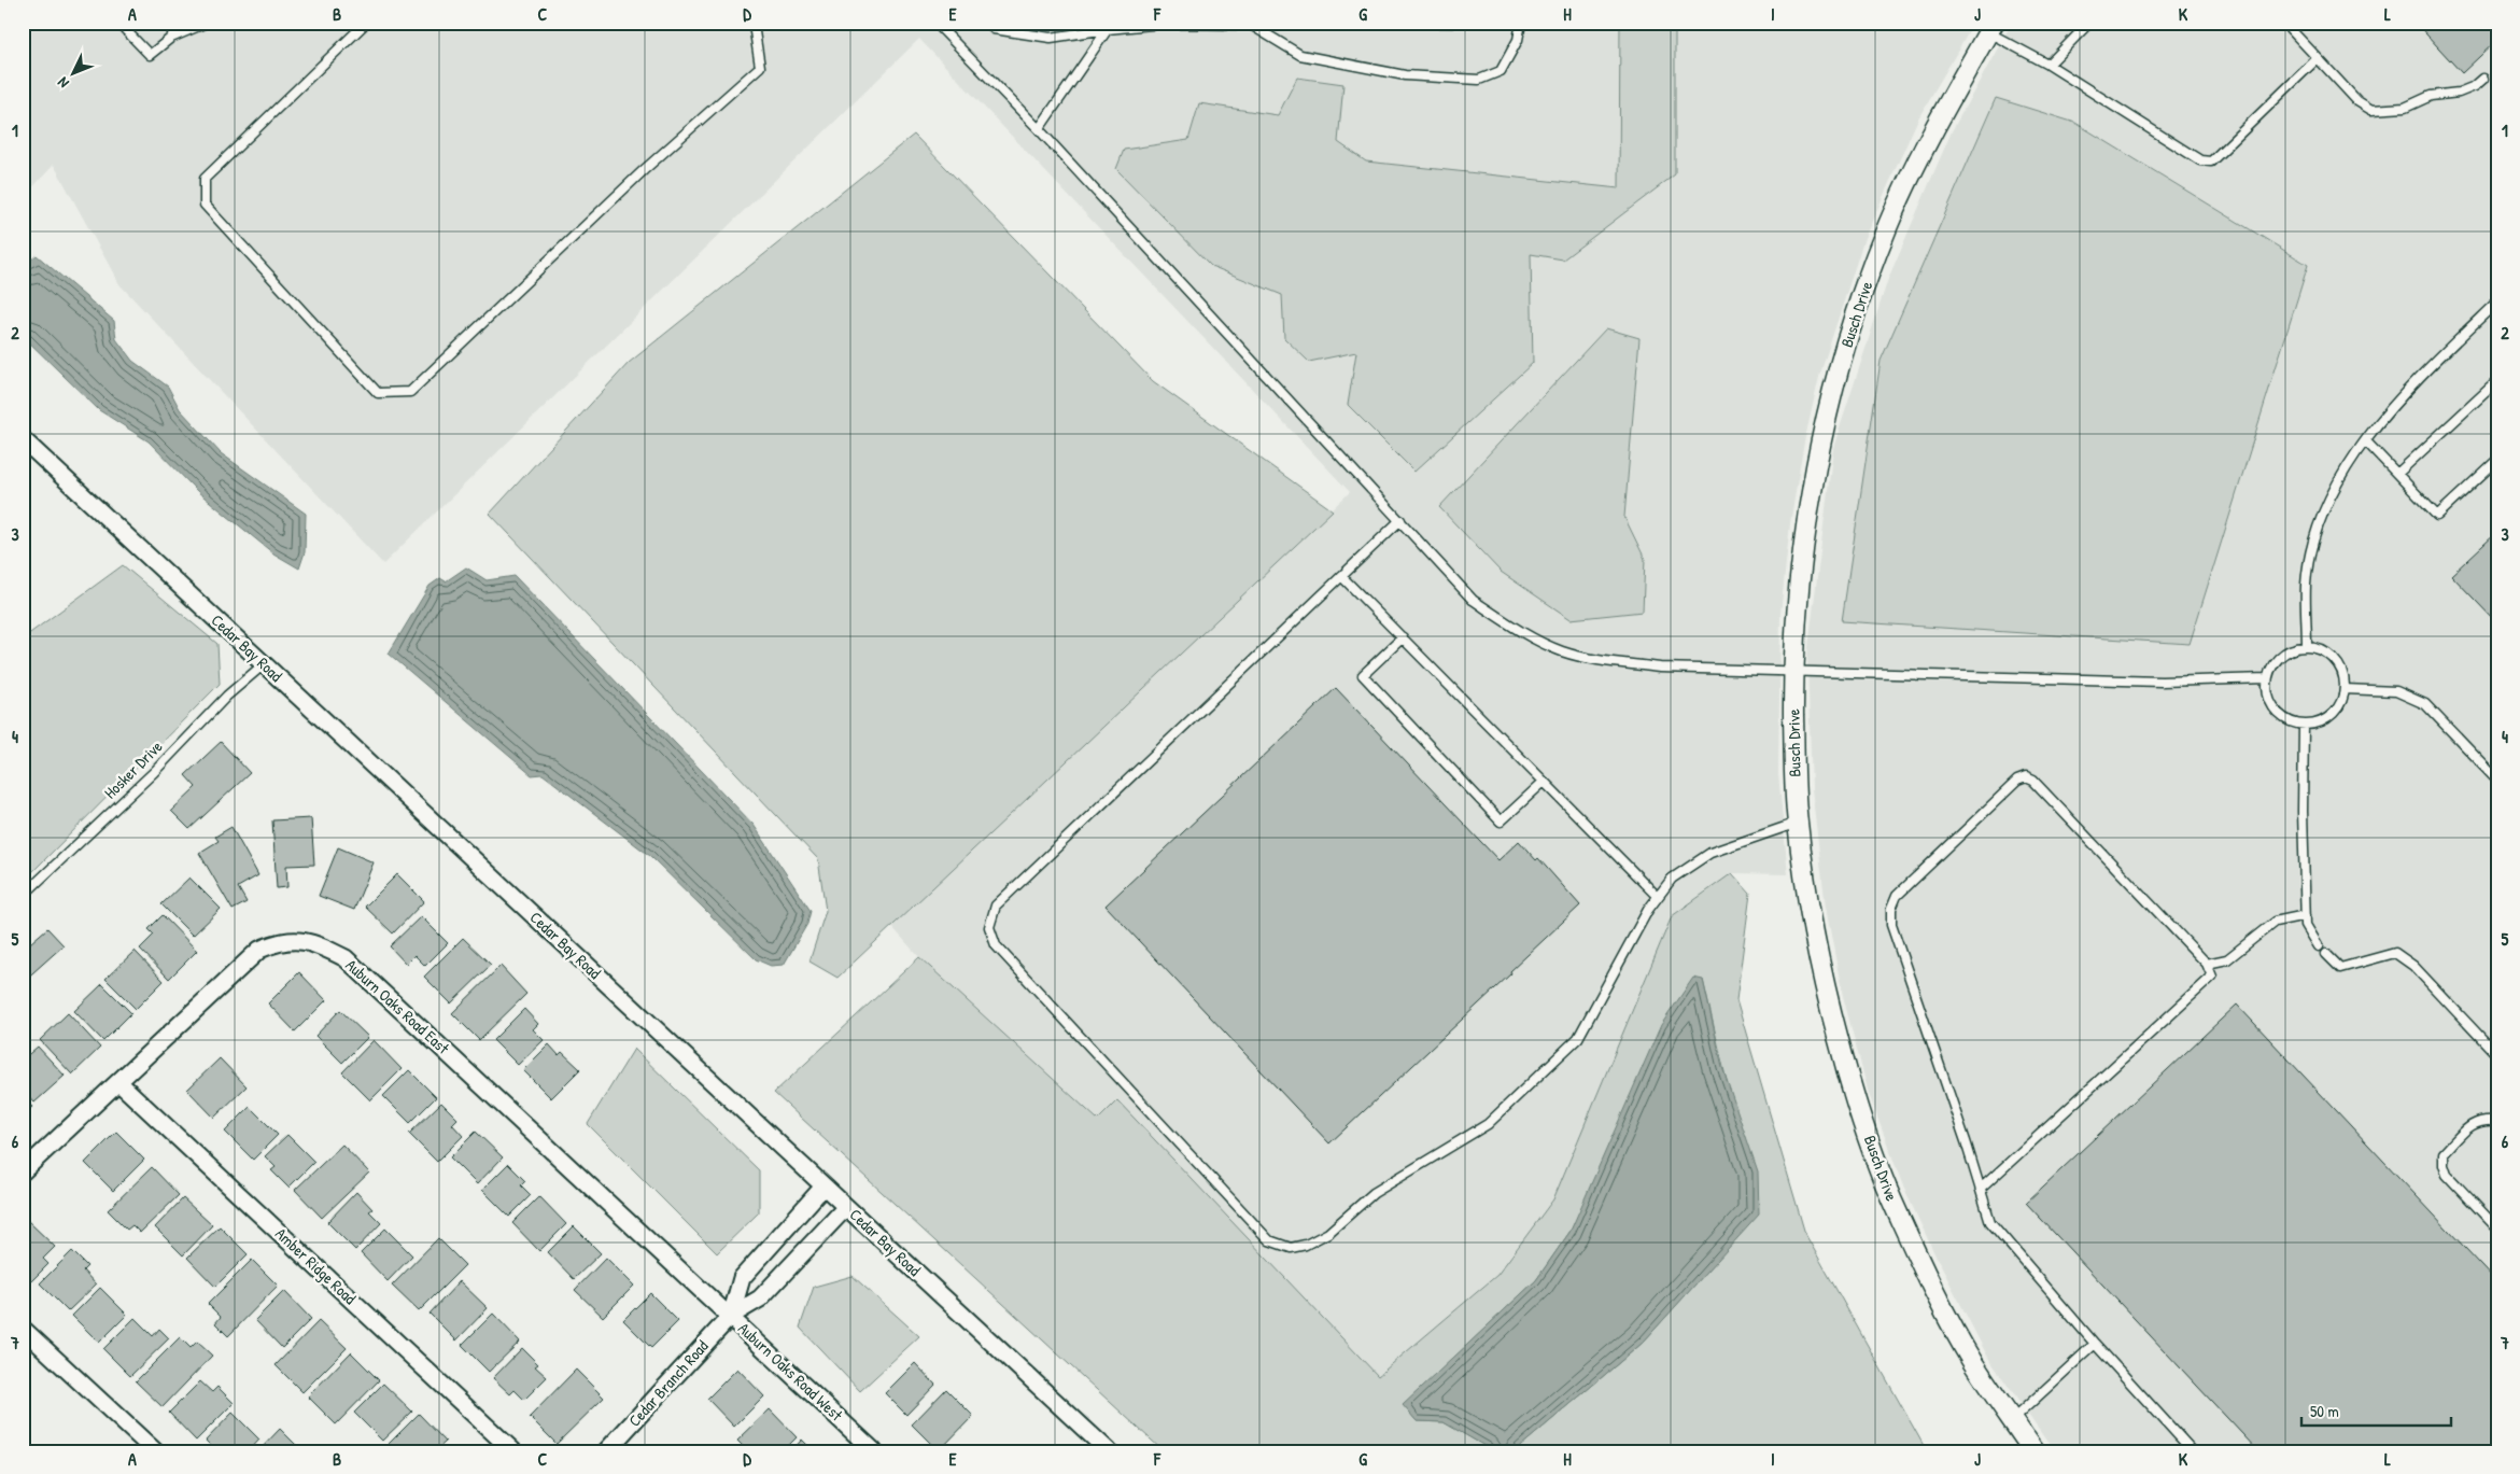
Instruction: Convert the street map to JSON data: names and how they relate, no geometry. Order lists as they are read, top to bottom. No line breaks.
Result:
{"streets":{"street":["Busch Drive","Cedar Bay Road","Auburn Oaks Road East","Amber Ridge Road","Auburn Oaks Road West","Cedar Branch Road"],"lane":["Hosker Drive"]},"crossings":[["Cedar Bay Road","Hosker Drive"],["Cedar Bay Road","Cedar Branch Road"],["Auburn Oaks Road East","Amber Ridge Road"],["Auburn Oaks Road East","Auburn Oaks Road West"],["Auburn Oaks Road East","Cedar Branch Road"],["Auburn Oaks Road West","Cedar Branch Road"]],"scale_bar":"50 m","north":"bottom left","grid":{"columns":["A","B","C","D","E","F","G","H","I","J","K","L"],"rows":["1","2","3","4","5","6","7"]}}
